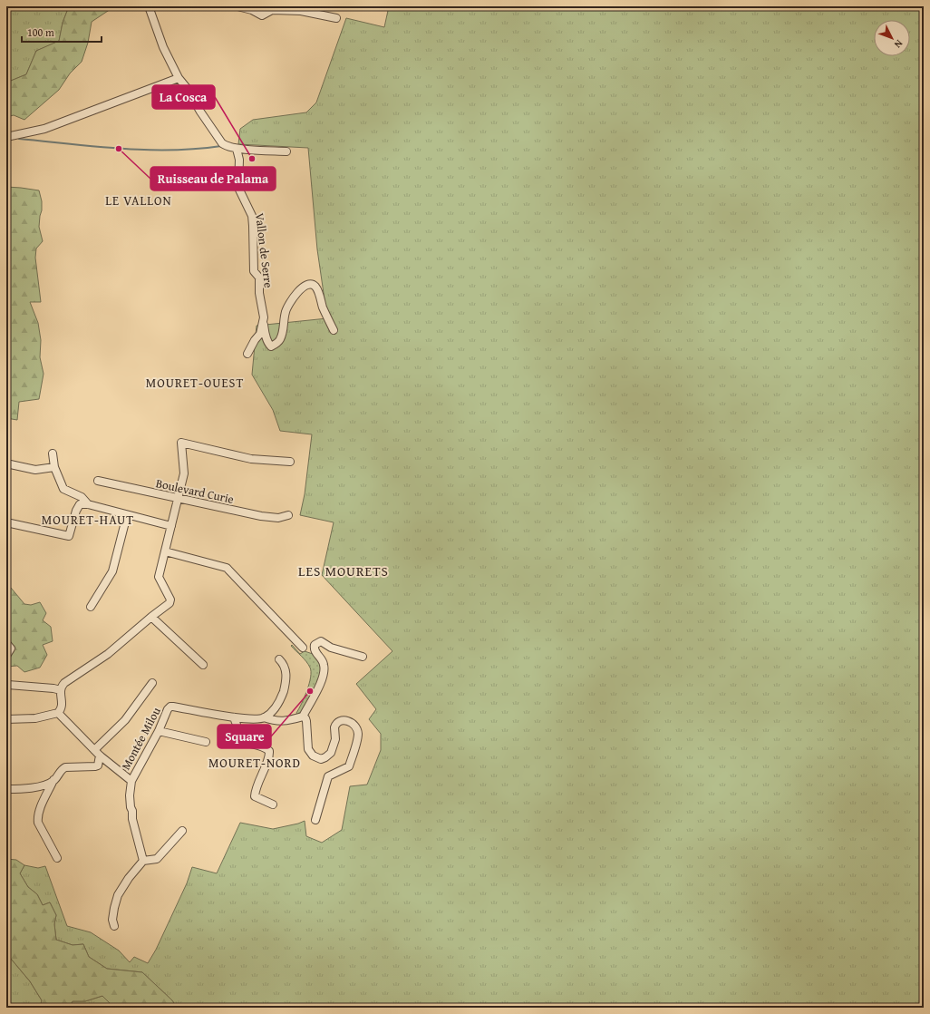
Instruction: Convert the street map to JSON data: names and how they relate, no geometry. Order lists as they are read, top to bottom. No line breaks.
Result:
{"streets":{"street":["Vallon de Serre","Boulevard Curie","Montée Milou"]},"districts":["LE VALLON","MOURET-OUEST","MOURET-HAUT","LES MOURETS","MOURET-NORD"],"places":["Ruisseau de Palama","La Cosca","Square"],"scale_bar":"100 m","north":"bottom right"}
